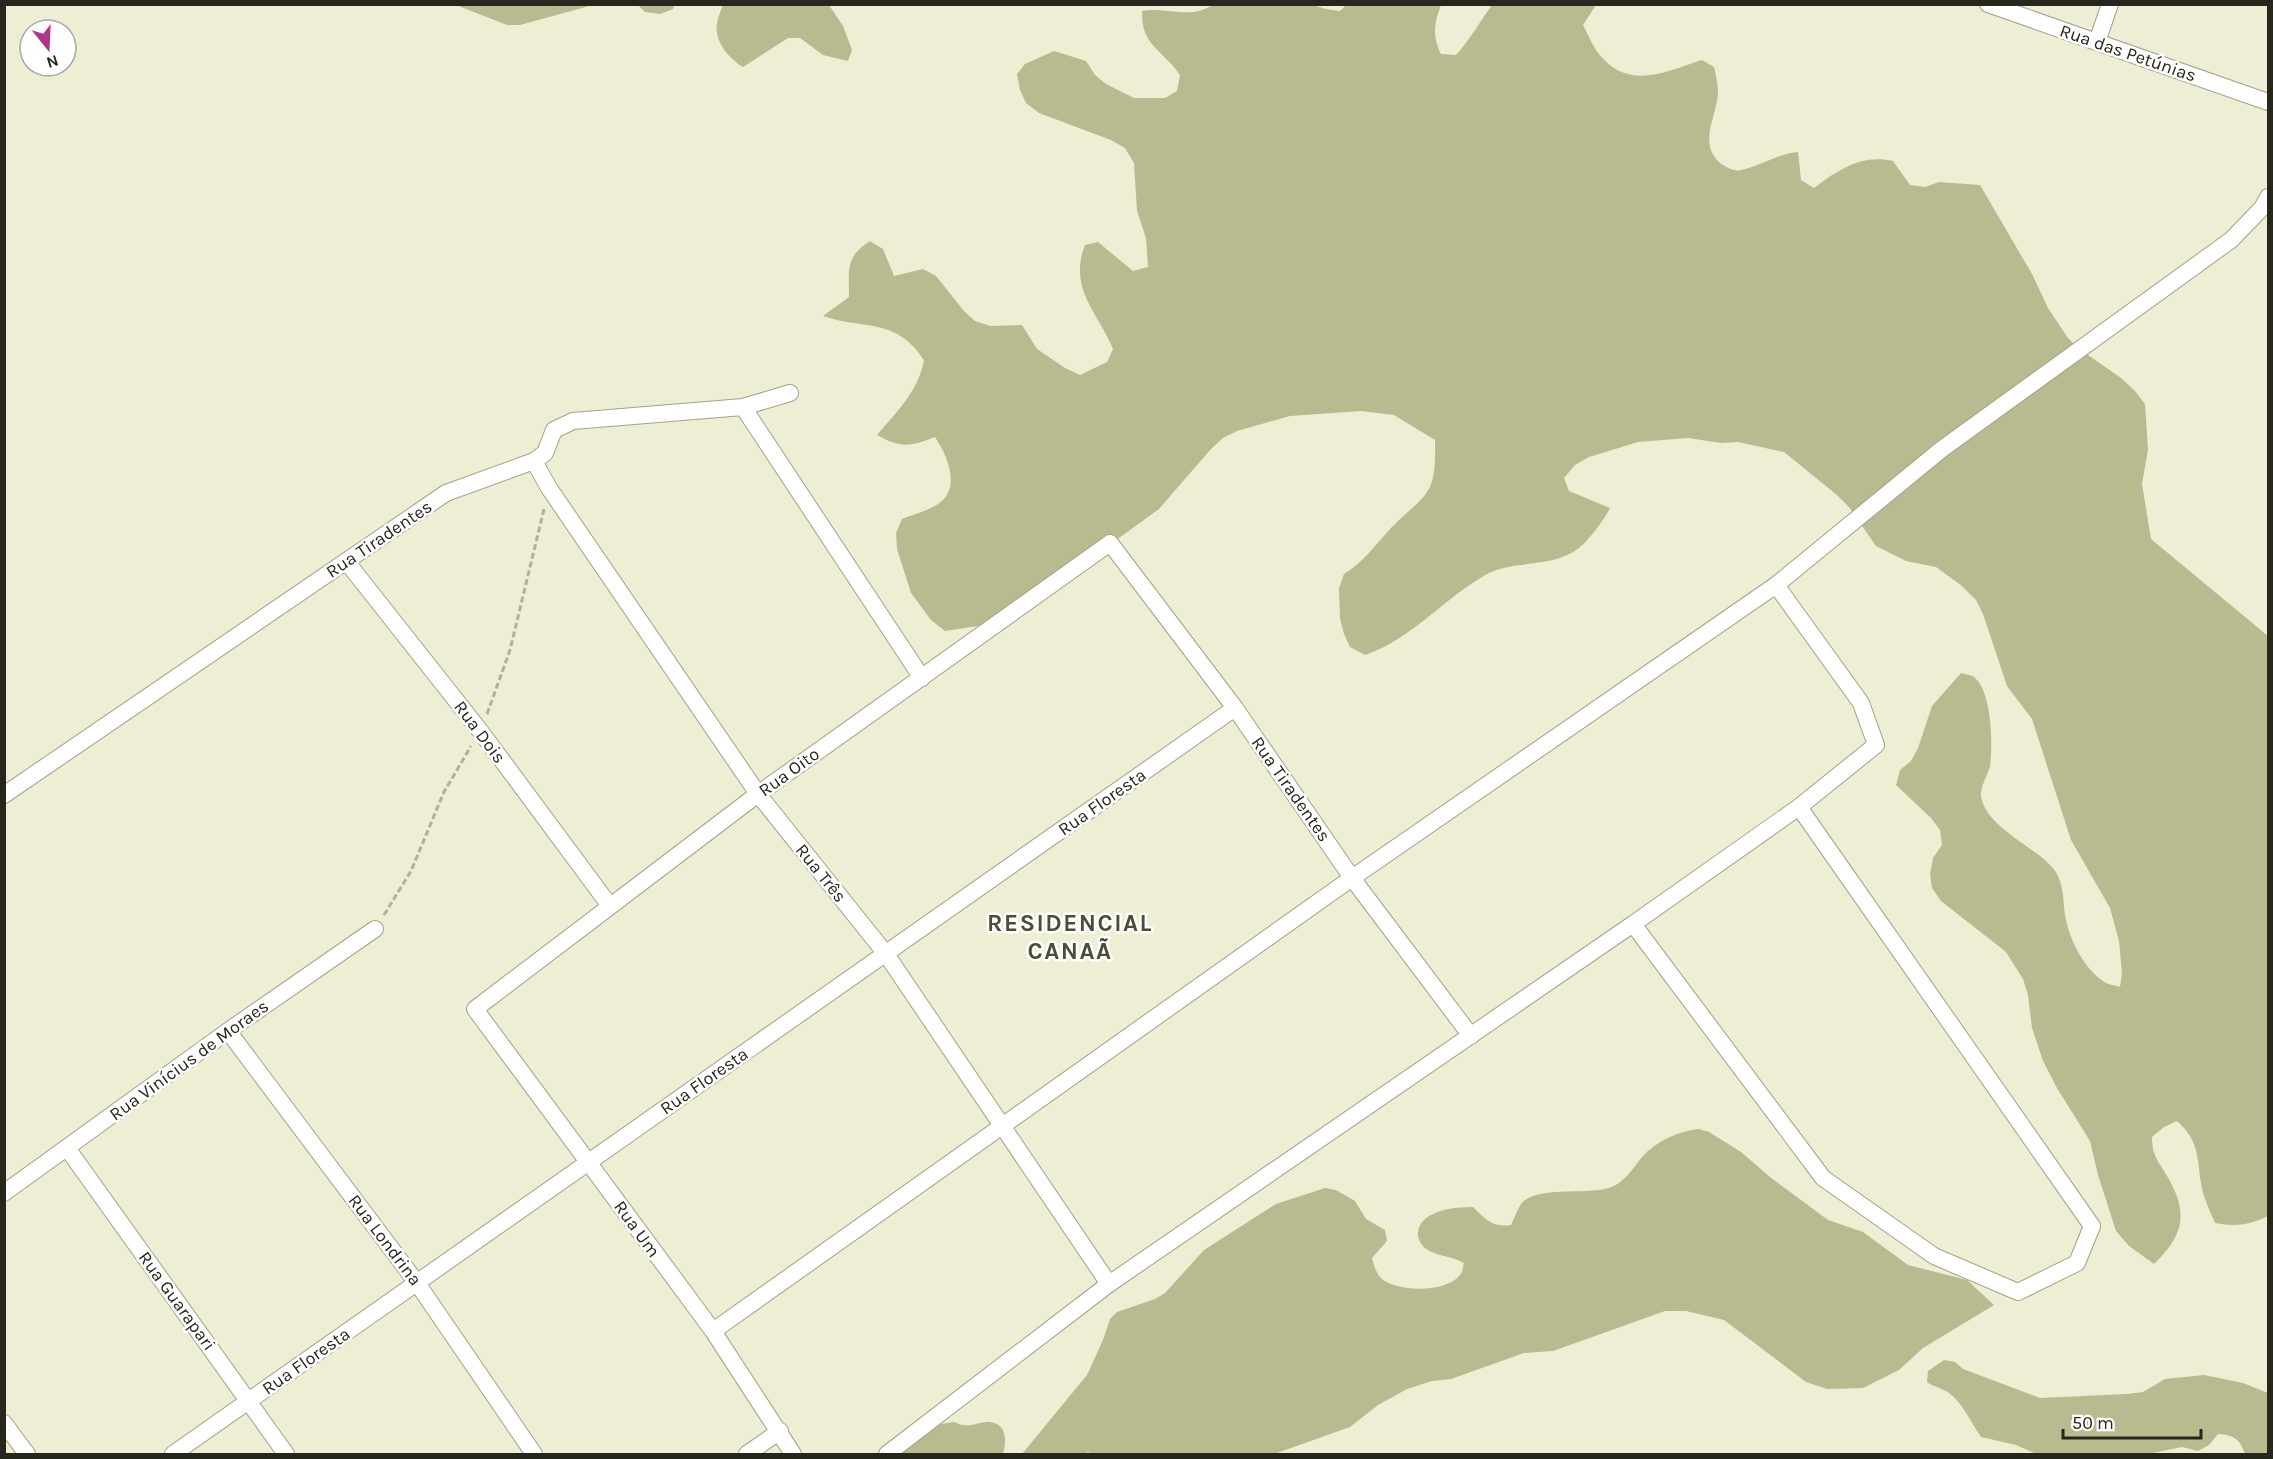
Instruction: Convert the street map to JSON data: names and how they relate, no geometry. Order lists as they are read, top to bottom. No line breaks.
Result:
{"streets":{"street":["Rua das Petúnias","Rua Tiradentes","Rua Dois","Rua Oito","Rua Floresta","Rua Três","Rua Vinícius de Moraes","Rua Um","Rua Londrina","Rua Guarapari"]},"crossings":[["Rua Tiradentes","Rua Dois"],["Rua Tiradentes","Rua Oito"],["Rua Tiradentes","Rua Floresta"],["Rua Tiradentes","Rua Três"],["Rua Dois","Rua Oito"],["Rua Oito","Rua Três"],["Rua Oito","Rua Um"],["Rua Floresta","Rua Três"],["Rua Floresta","Rua Um"],["Rua Floresta","Rua Londrina"],["Rua Floresta","Rua Guarapari"],["Rua Vinícius de Moraes","Rua Londrina"],["Rua Vinícius de Moraes","Rua Guarapari"]],"districts":["RESIDENCIAL CANAÃ"],"scale_bar":"50 m","north":"bottom"}
